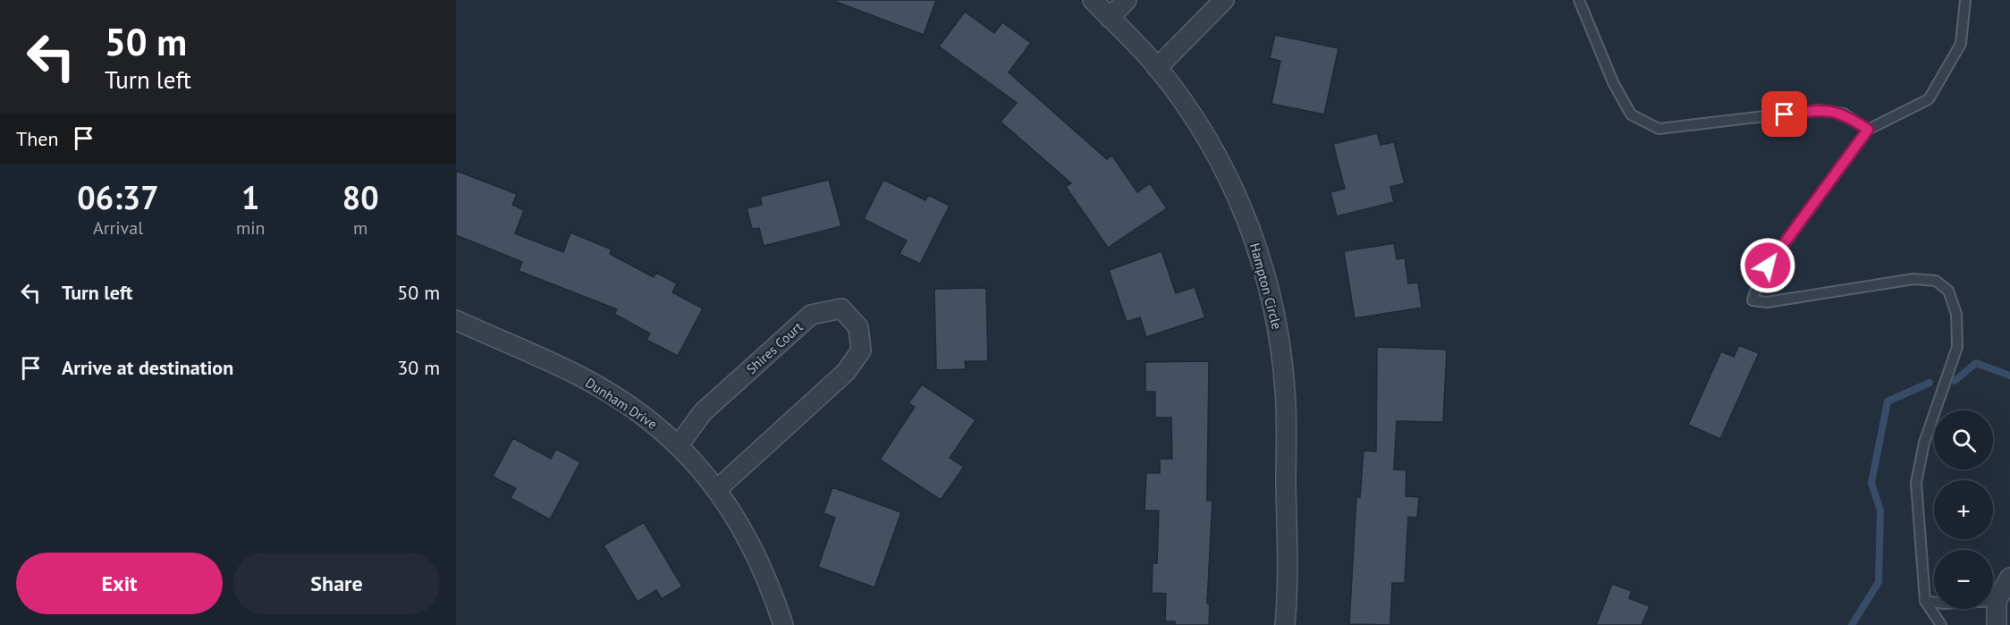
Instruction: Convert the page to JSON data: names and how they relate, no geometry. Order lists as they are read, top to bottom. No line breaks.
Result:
{"streets":{"street":["Hampton Circle","Shires Court","Dunham Drive"]},"crossings":[["Shires Court","Dunham Drive"]],"page":{"turn":["50 m","Turn left"],"then":"Then","eta":["06:37","Arrival","1","min","80","m"],"list":[{"name":"Turn left","value":"50 m"},{"name":"Arrive at destination","value":"30 m"}],"map_buttons":["+","−"],"buttons":["Exit","Share"]}}
